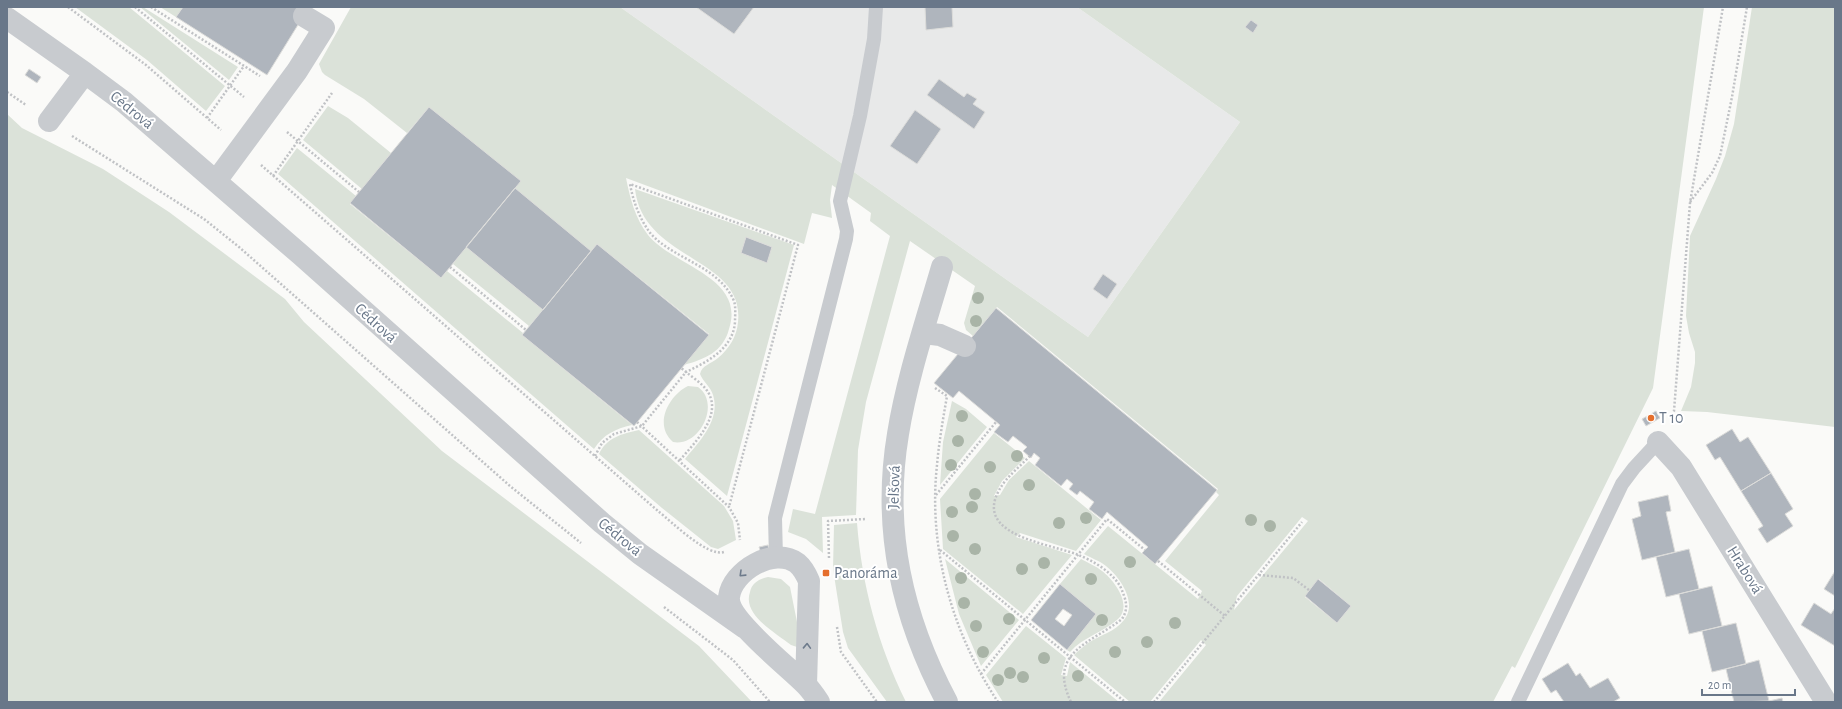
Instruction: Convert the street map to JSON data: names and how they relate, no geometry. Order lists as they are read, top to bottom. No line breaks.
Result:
{"streets":{"street":["Cédrová","Jelšová","Hrabová"]},"places":{"other":["T 10"],"transit":["Panoráma"]},"scale_bar":"20 m"}
